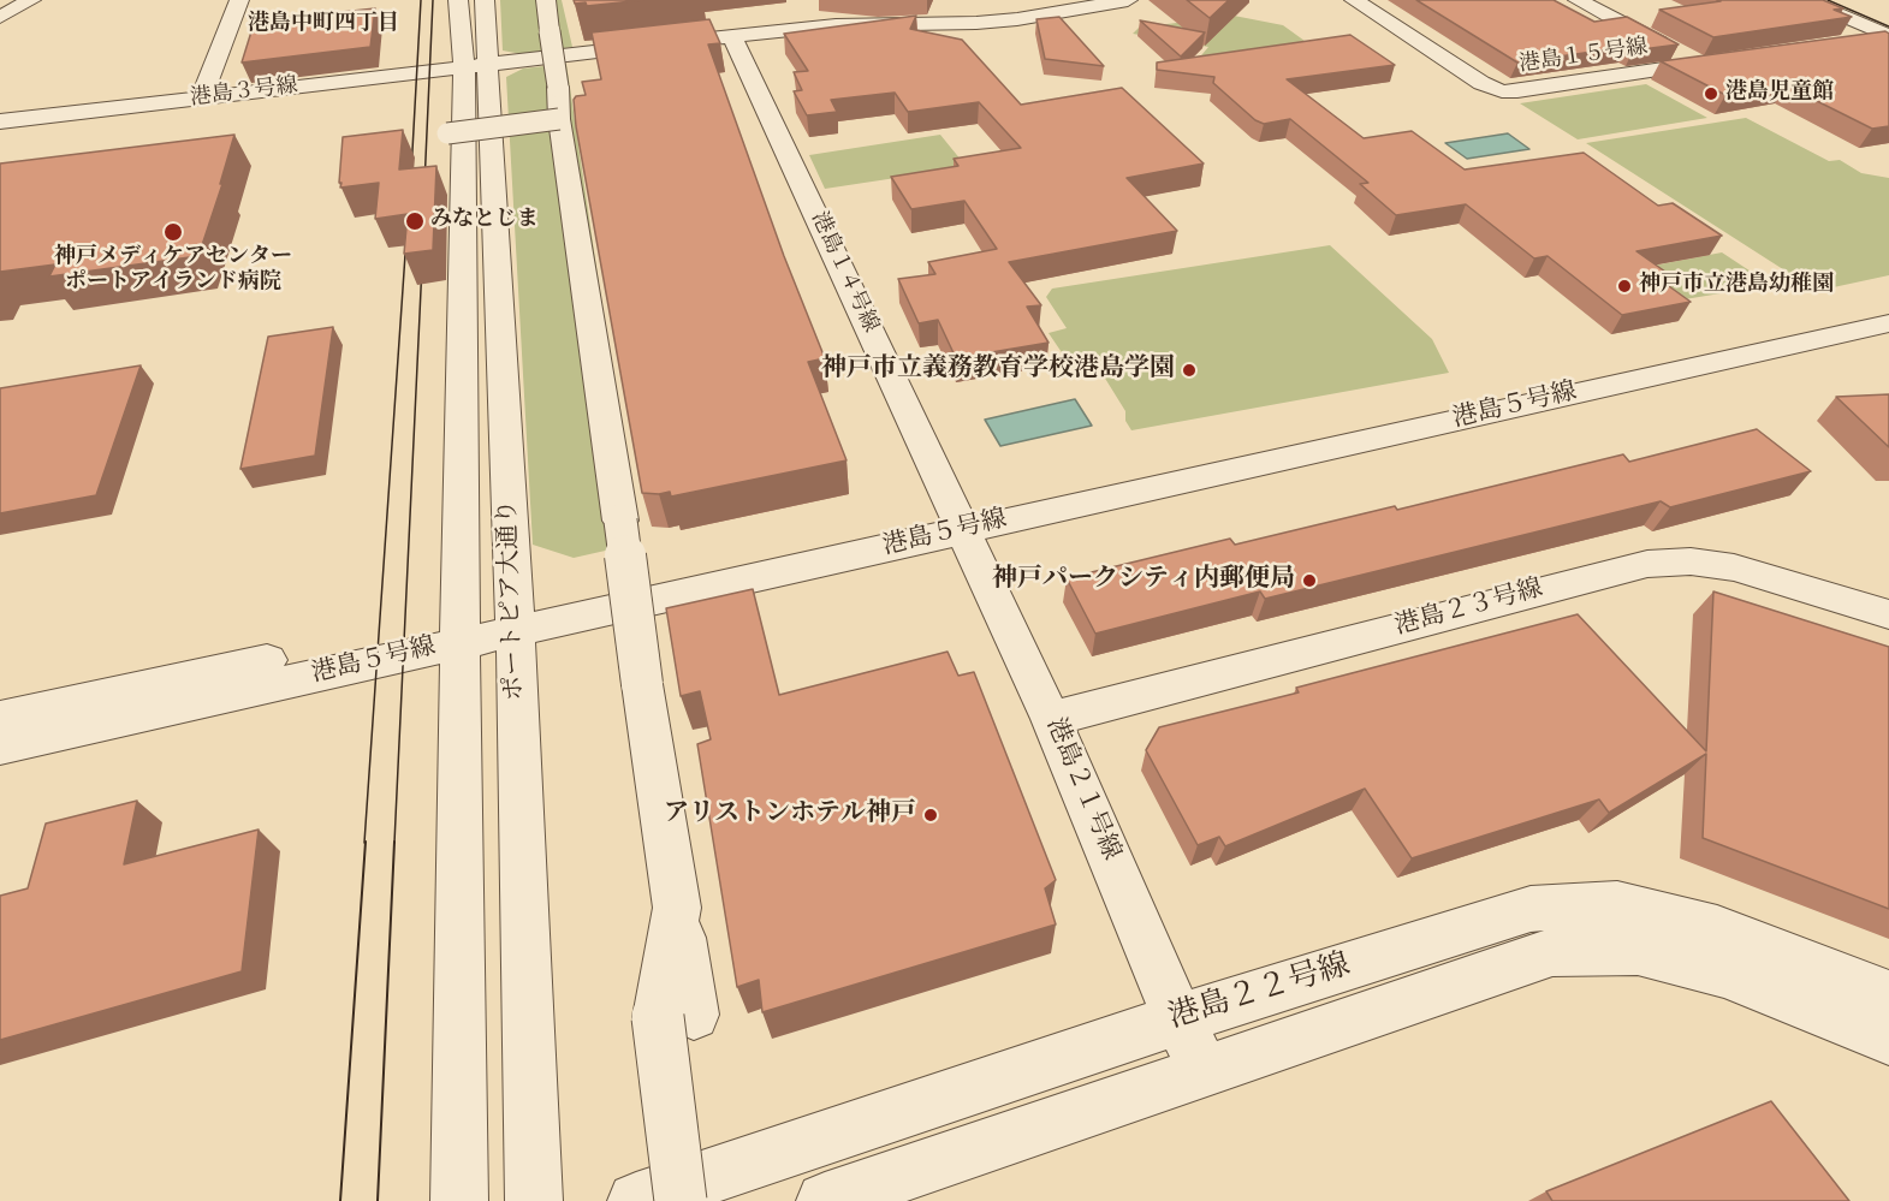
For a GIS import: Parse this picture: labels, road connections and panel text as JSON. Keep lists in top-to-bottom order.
{
  "streets": {
    "street": [
      "港島１５号線",
      "港島３号線",
      "港島１４号線",
      "港島５号線",
      "ポートピア大通り",
      "港島２３号線",
      "港島２１号線",
      "港島２２号線"
    ]
  },
  "crossings": [
    ["港島３号線", "ポートピア大通り"],
    ["港島１４号線", "港島５号線"],
    ["港島１４号線", "港島２１号線"],
    ["港島５号線", "ポートピア大通り"],
    ["港島５号線", "港島２１号線"],
    ["港島２３号線", "港島２１号線"],
    ["港島２１号線", "港島２２号線"]
  ],
  "districts": ["港島中町四丁目"],
  "places": [
    "港島児童館",
    "みなとじま",
    "神戸メディケアセンター ポートアイランド病院",
    "神戸市立港島幼稚園",
    "神戸市立義務教育学校港島学園",
    "神戸パークシティ内郵便局",
    "アリストンホテル神戸"
  ]
}
